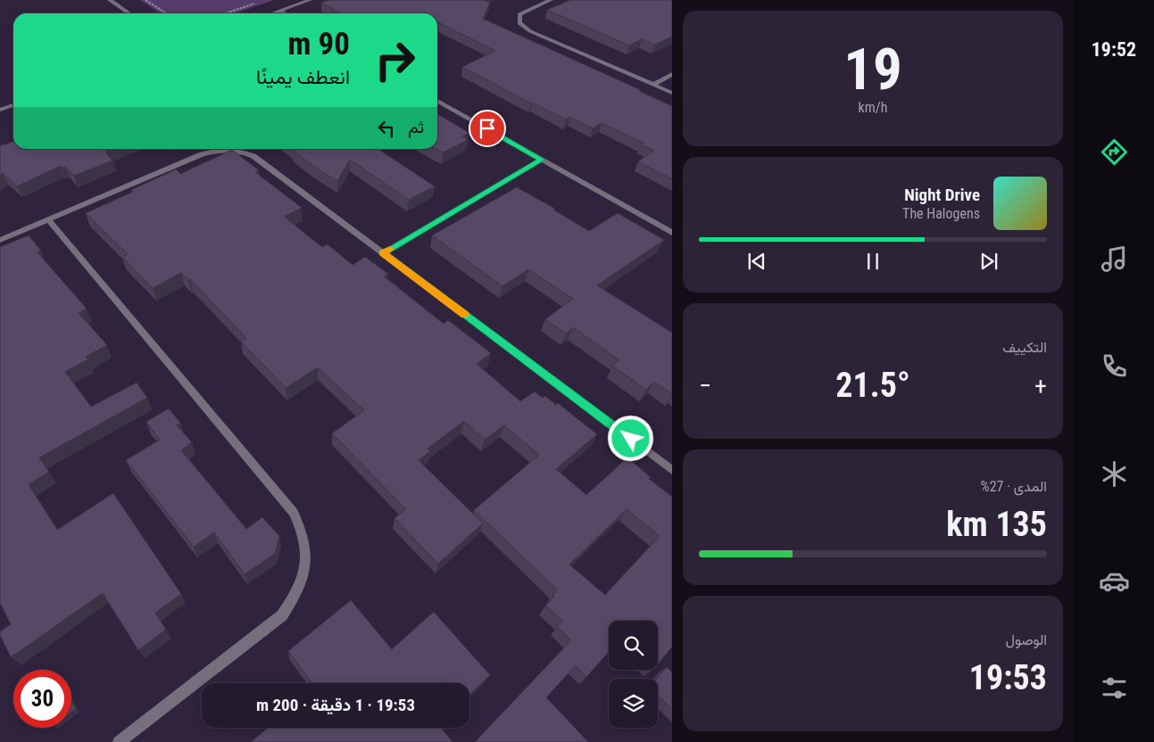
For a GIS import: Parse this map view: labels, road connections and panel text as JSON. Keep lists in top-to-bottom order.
{
  "page": {
    "tabs": "19:52",
    "tile": [
      ["19", "km/h"],
      "التكييف",
      ["المدى · 27%", "135 km"],
      ["الوصول", "19:53"]
    ],
    "turn": ["90 m", "انعطف يمينًا"],
    "then": "ثم",
    "song": ["Night Drive", "The Halogens"],
    "heat": ["−", "21.5°", "+"],
    "limit": "30",
    "trip": "19:53 · 1 دقيقة · 200 m"
  }
}
